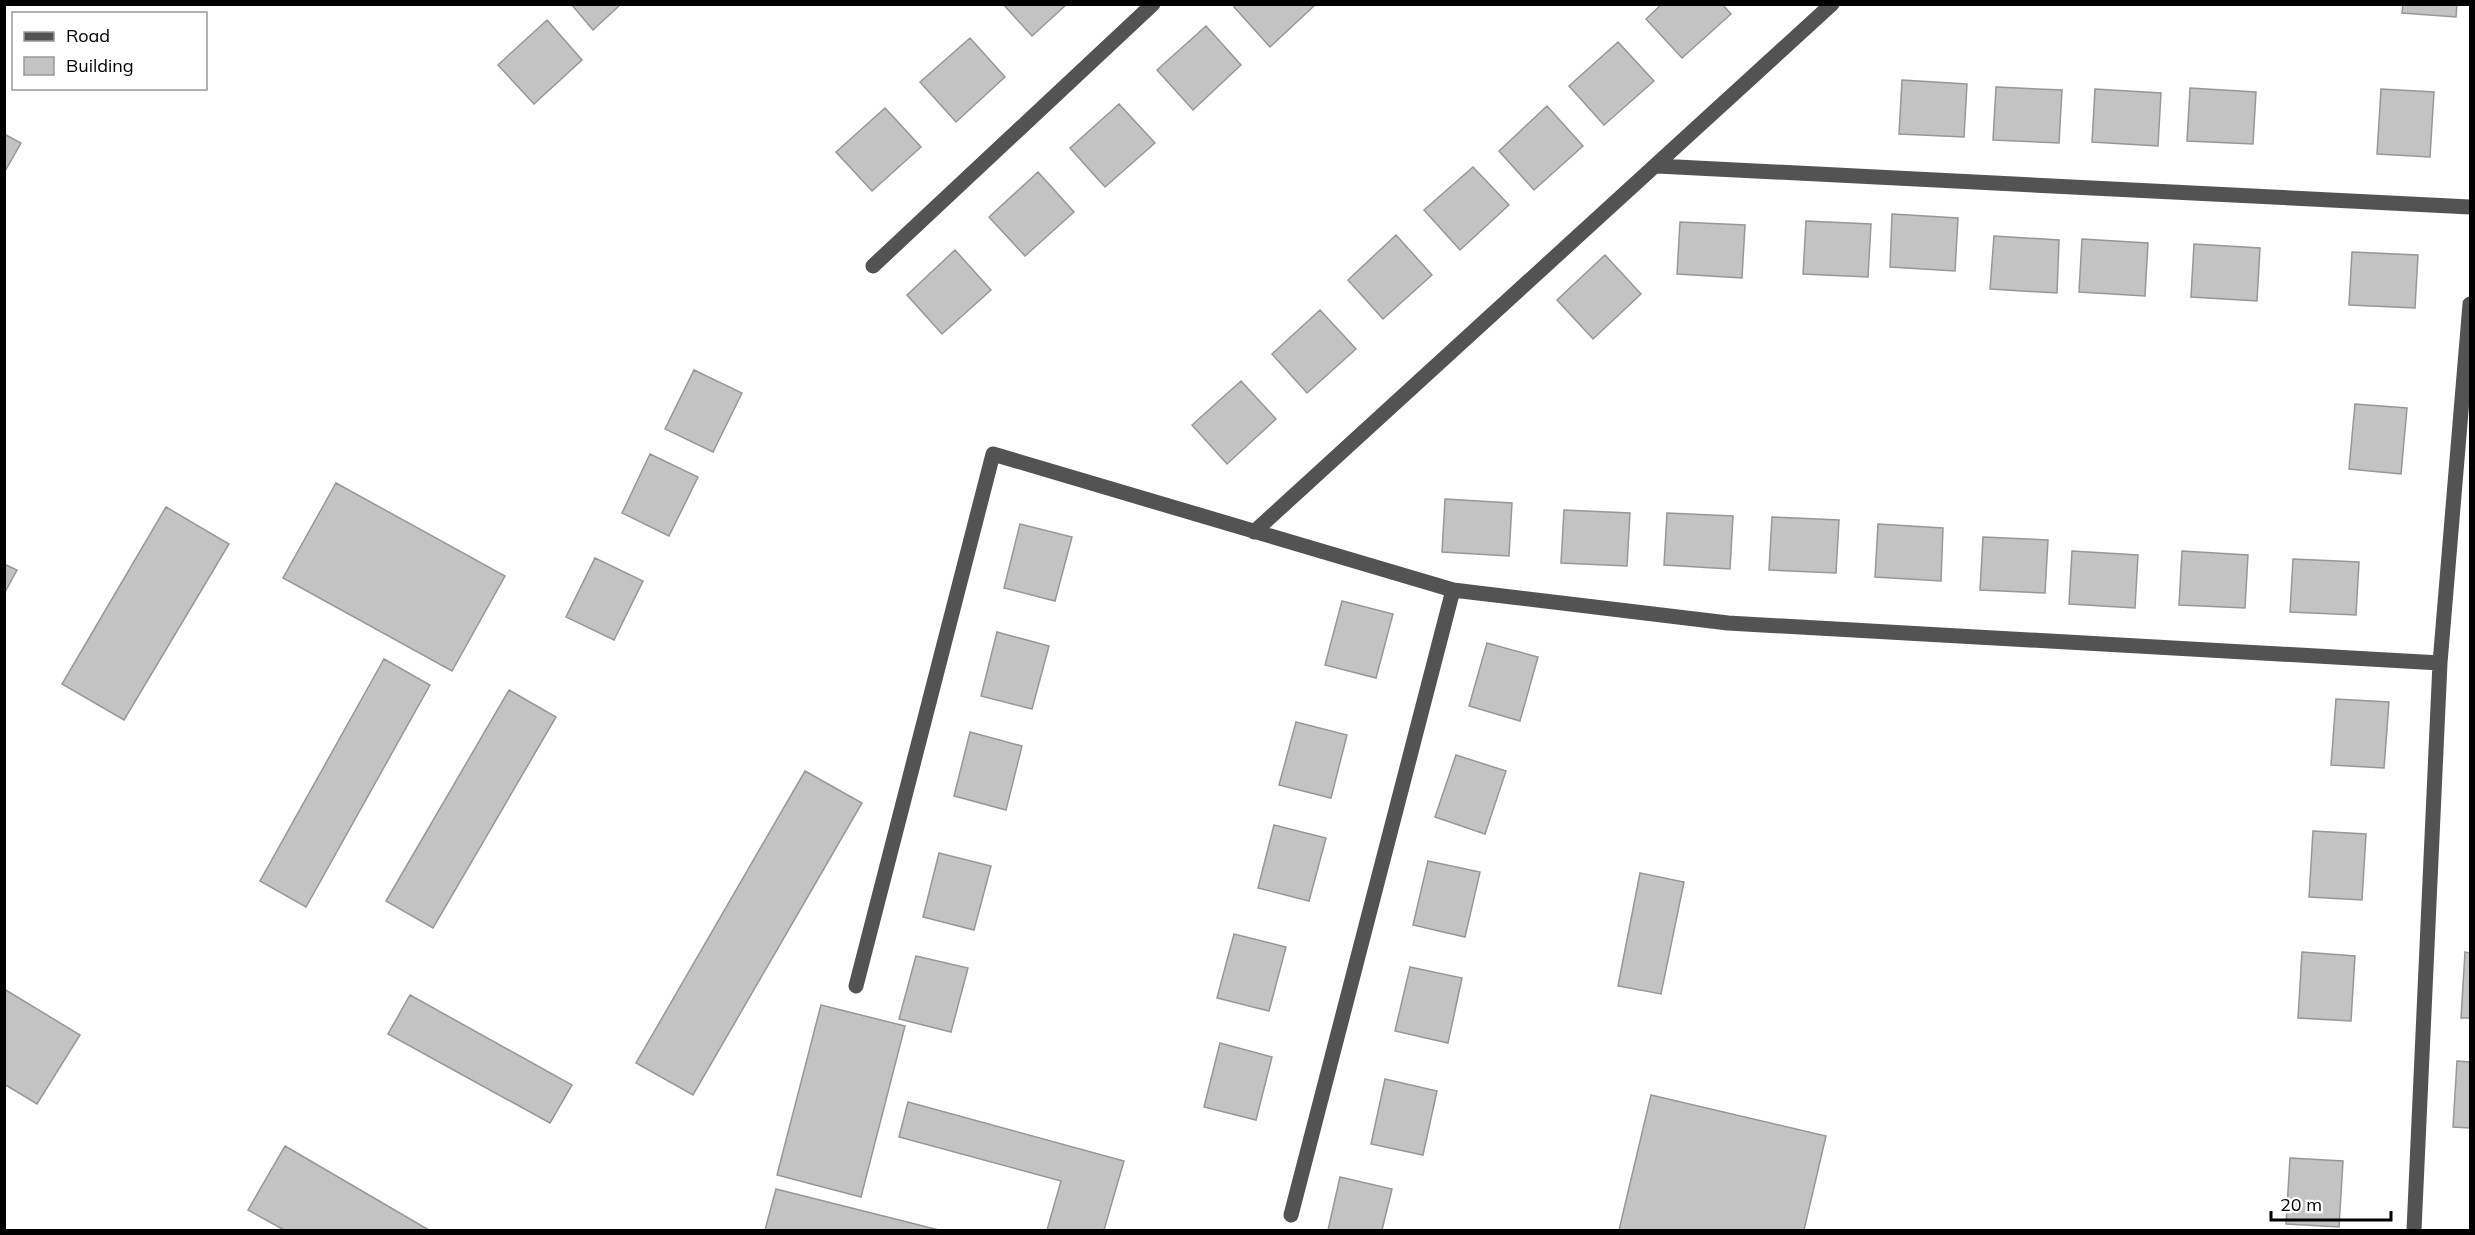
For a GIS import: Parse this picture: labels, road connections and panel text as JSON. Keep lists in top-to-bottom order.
{
  "legend": ["Road", "Building"],
  "scale_bar": "20 m"
}
